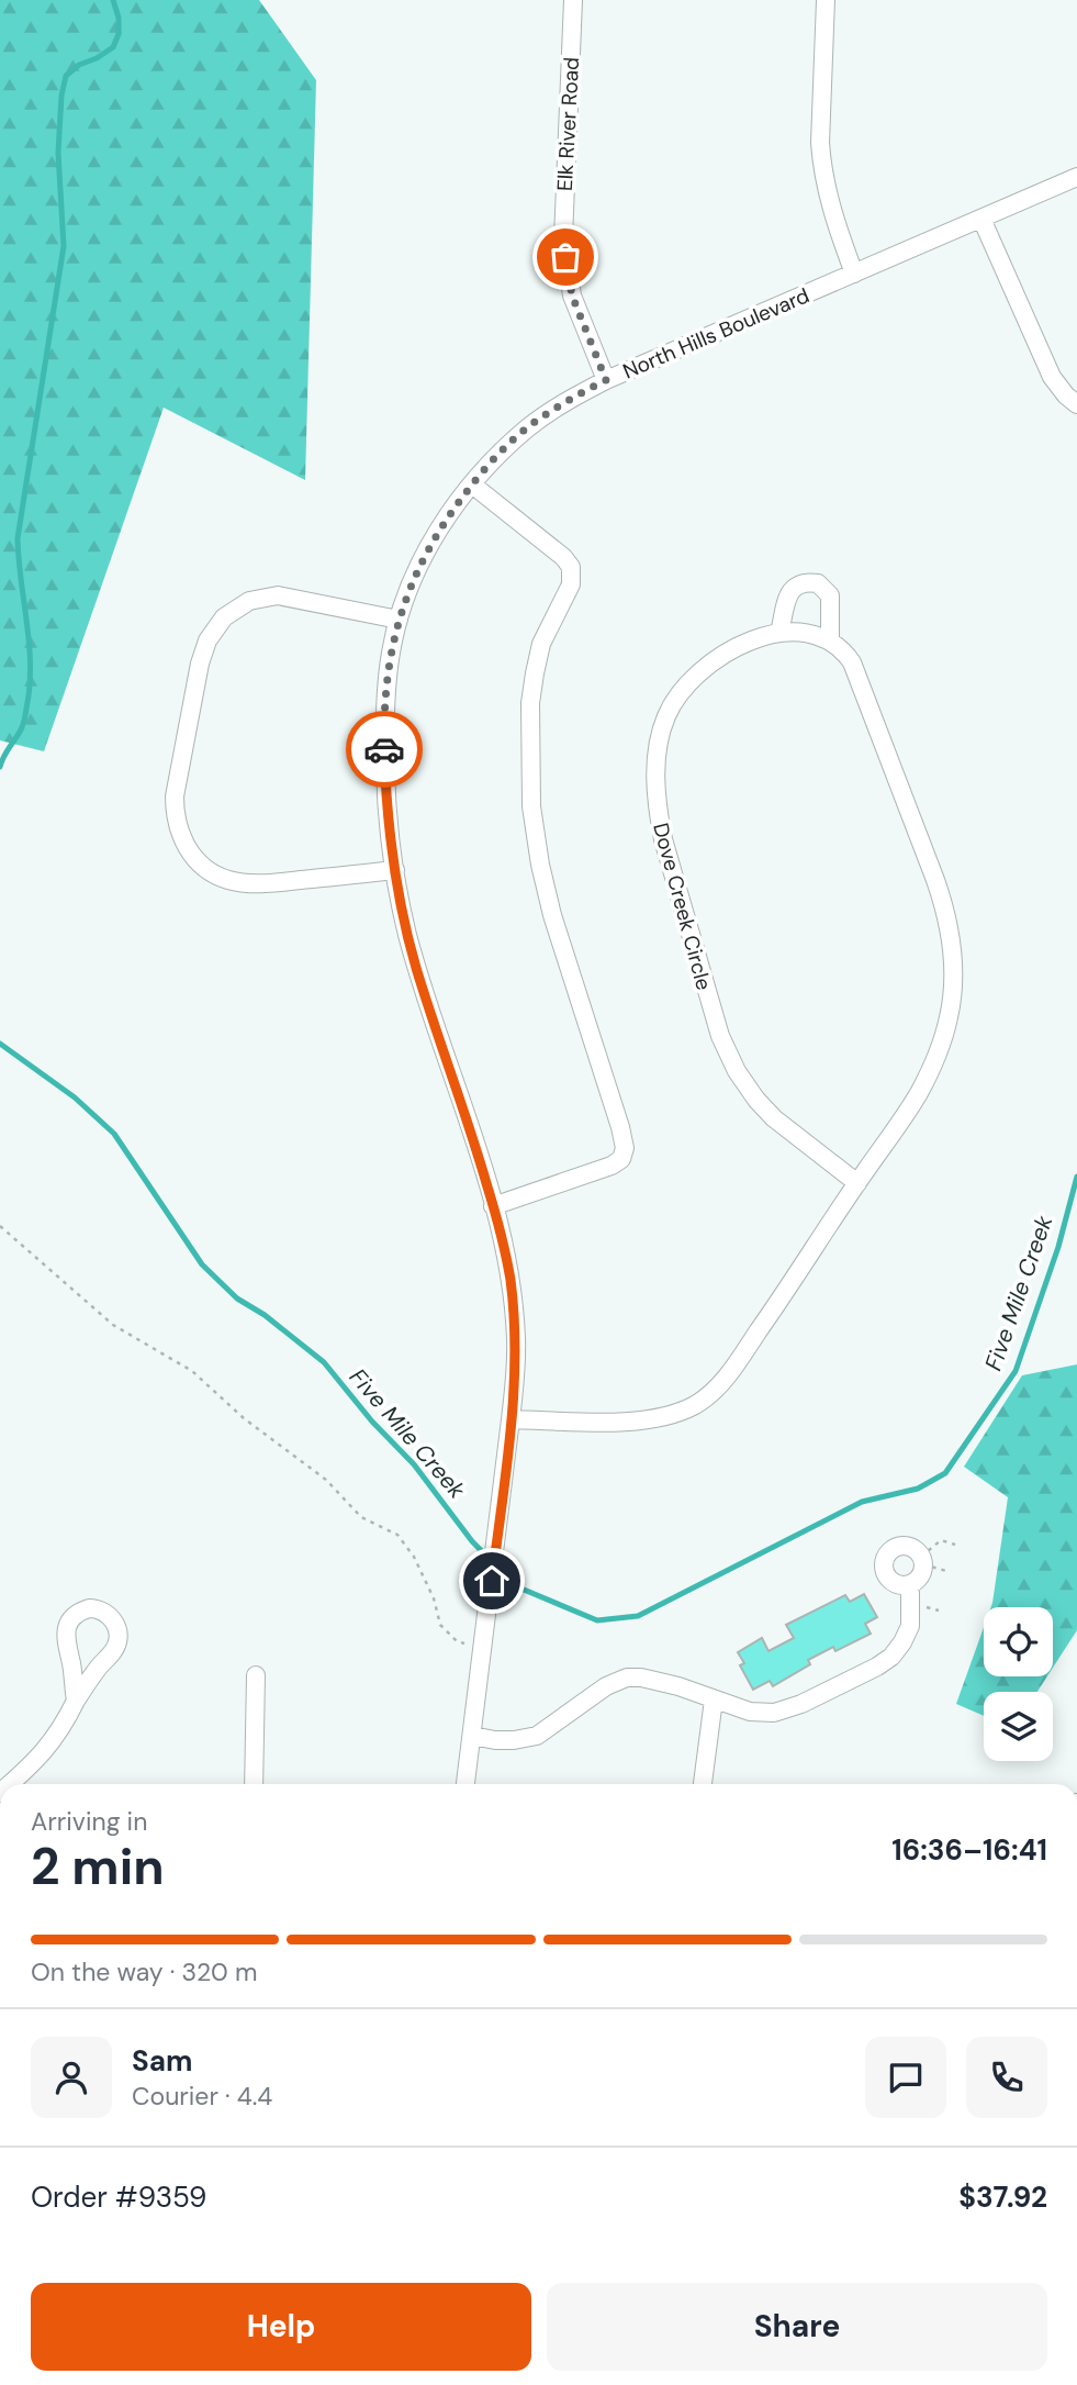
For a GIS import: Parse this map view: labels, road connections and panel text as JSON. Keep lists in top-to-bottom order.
{
  "streets": {
    "street": ["Elk River Road", "North Hills Boulevard", "Dove Creek Circle"]
  },
  "crossings": [
    ["Elk River Road", "North Hills Boulevard"]
  ],
  "water": ["Five Mile Creek"],
  "page": {
    "heading": ["2 min", "Arriving in", "16:36–16:41"],
    "panel": [
      "Sam",
      "Courier · 4.4",
      "Order #9359",
      "$37.92"
    ],
    "bar": "On the way · 320 m",
    "buttons": ["Help", "Share"]
  }
}
